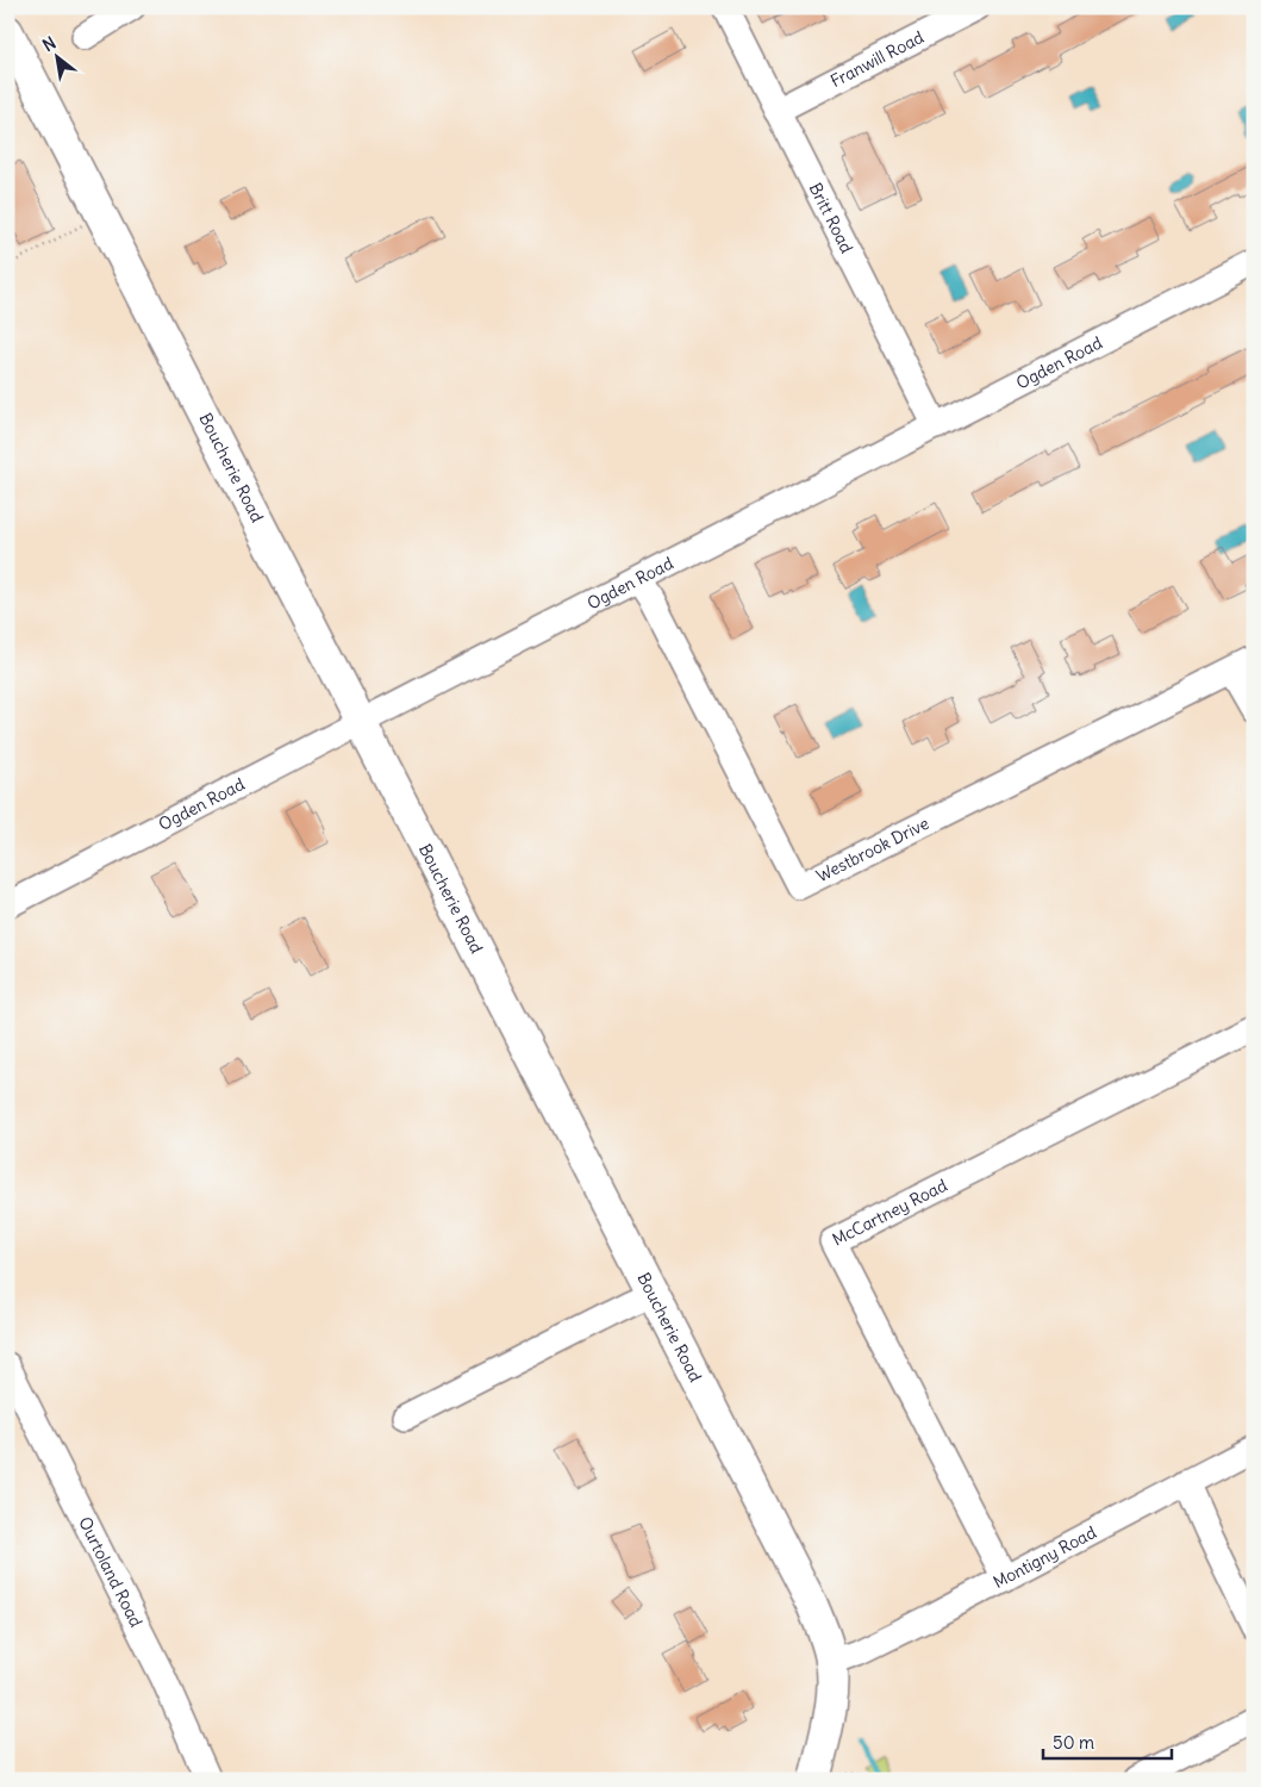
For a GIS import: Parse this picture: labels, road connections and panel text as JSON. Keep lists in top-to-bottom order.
{
  "streets": {
    "main road": ["Boucherie Road"],
    "street": [
      "Franwill Road",
      "Britt Road",
      "Ogden Road",
      "Westbrook Drive",
      "McCartney Road",
      "Montigny Road",
      "Ourtoland Road"
    ]
  },
  "crossings": [
    ["Franwill Road", "Britt Road"],
    ["Britt Road", "Ogden Road"],
    ["Ogden Road", "Boucherie Road"],
    ["Ogden Road", "Westbrook Drive"],
    ["Boucherie Road", "Montigny Road"],
    ["McCartney Road", "Montigny Road"]
  ],
  "scale_bar": "50 m",
  "north": "top left"
}
